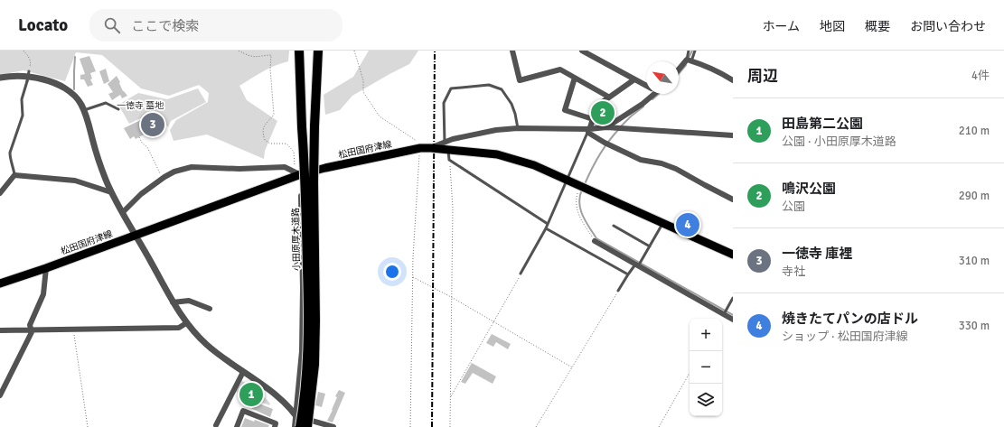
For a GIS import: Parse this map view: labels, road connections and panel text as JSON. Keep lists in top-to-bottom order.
{
  "streets": {
    "highway": ["小田原厚木道路"],
    "main road": ["松田国府津線"]
  },
  "parks": ["一徳寺 墓地"],
  "north": "top left",
  "page": {
    "header": "Locato",
    "search": "ここで検索",
    "nav": [
      "ホーム",
      "地図",
      "概要",
      "お問い合わせ"
    ],
    "heading": ["周辺", "4件"],
    "list": [
      {
        "mark": "1",
        "name": "田島第二公園",
        "note": "公園 · 小田原厚木道路",
        "value": "210 m"
      },
      {
        "mark": "2",
        "name": "鳴沢公園",
        "note": "公園",
        "value": "290 m"
      },
      {
        "mark": "3",
        "name": "一徳寺 庫裡",
        "note": "寺社",
        "value": "310 m"
      },
      {
        "mark": "4",
        "name": "焼きたてパンの店ドル",
        "note": "ショップ · 松田国府津線",
        "value": "330 m"
      }
    ],
    "pins": [
      "2",
      "3",
      "4",
      "1"
    ],
    "map_buttons": ["+", "−"]
  }
}
